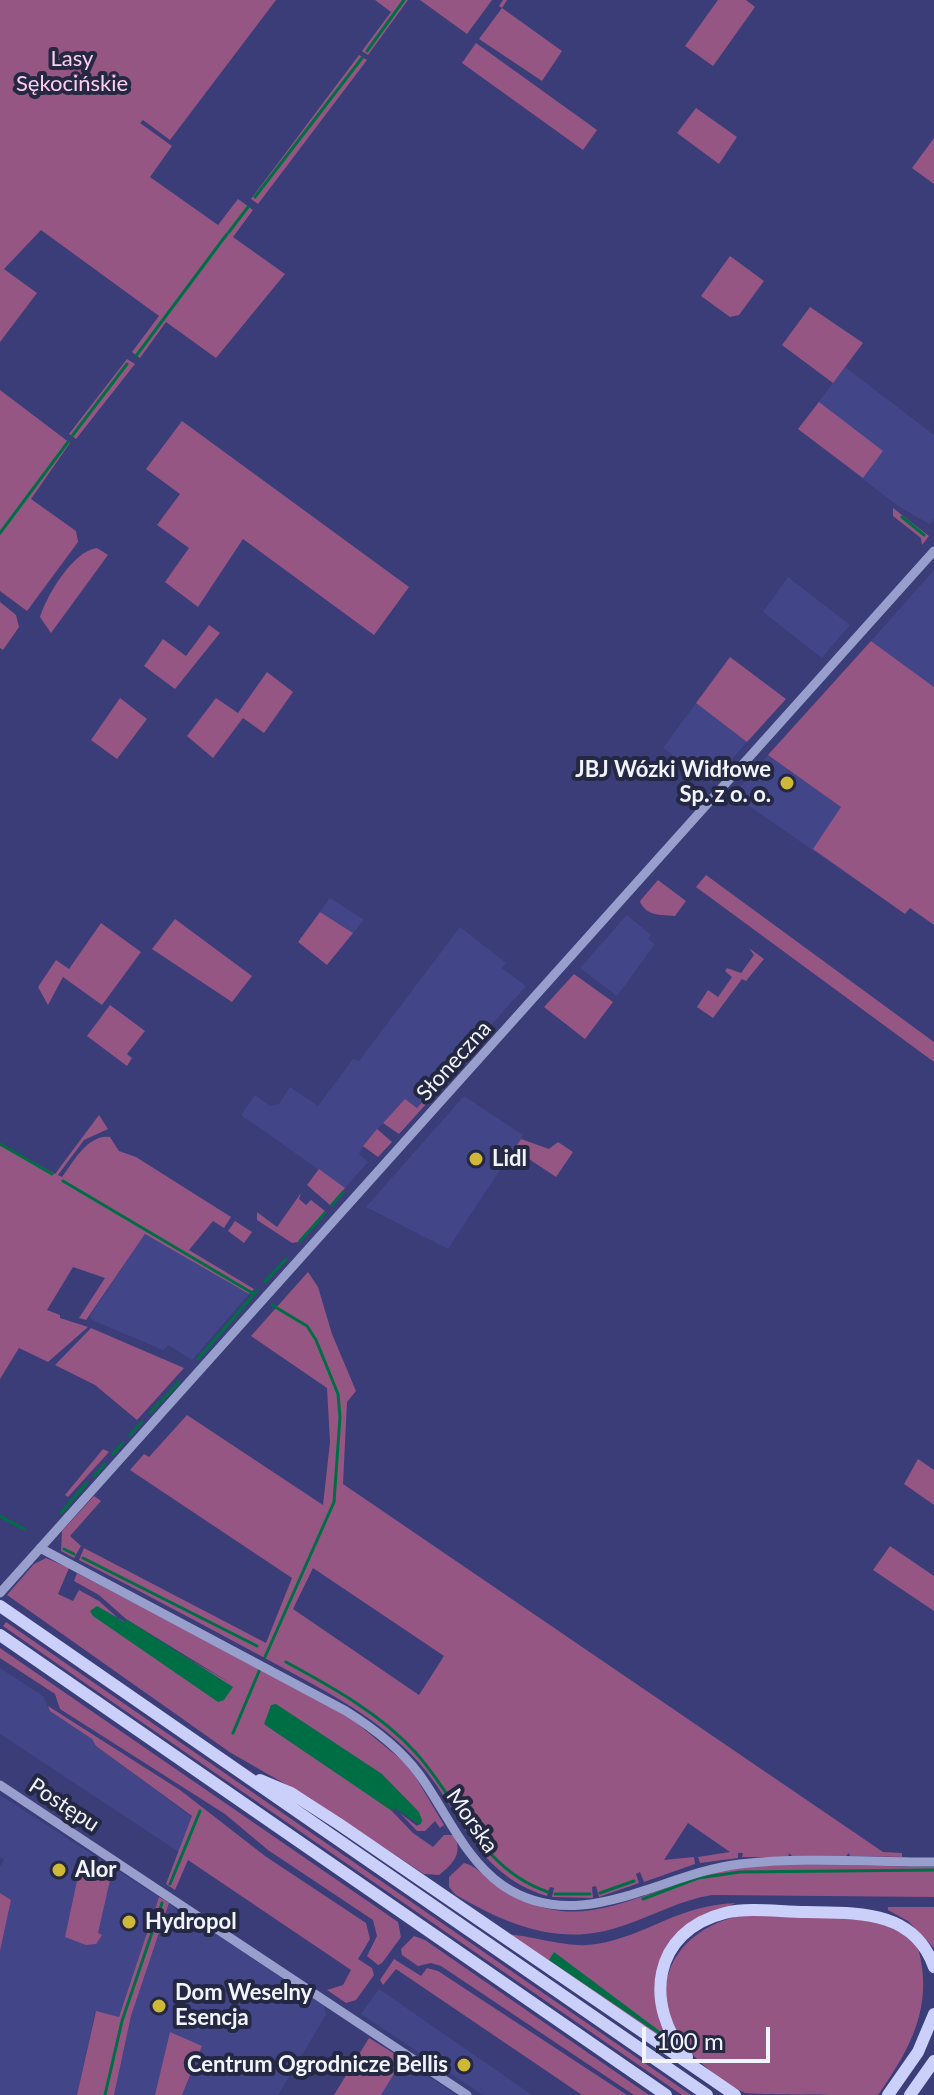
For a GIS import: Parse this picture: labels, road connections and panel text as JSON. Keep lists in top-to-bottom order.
{
  "streets": {
    "main road": ["Słoneczna", "Postępu", "Morska"]
  },
  "crossings": [
    ["Słoneczna", "Morska"]
  ],
  "parks": ["Lasy Sękocińskie"],
  "places": [
    "JBJ Wózki Widłowe Sp. z o. o.",
    "Lidl",
    "Alor",
    "Hydropol",
    "Dom Weselny Esencja",
    "Centrum Ogrodnicze Bellis"
  ],
  "scale_bar": "100 m"
}
